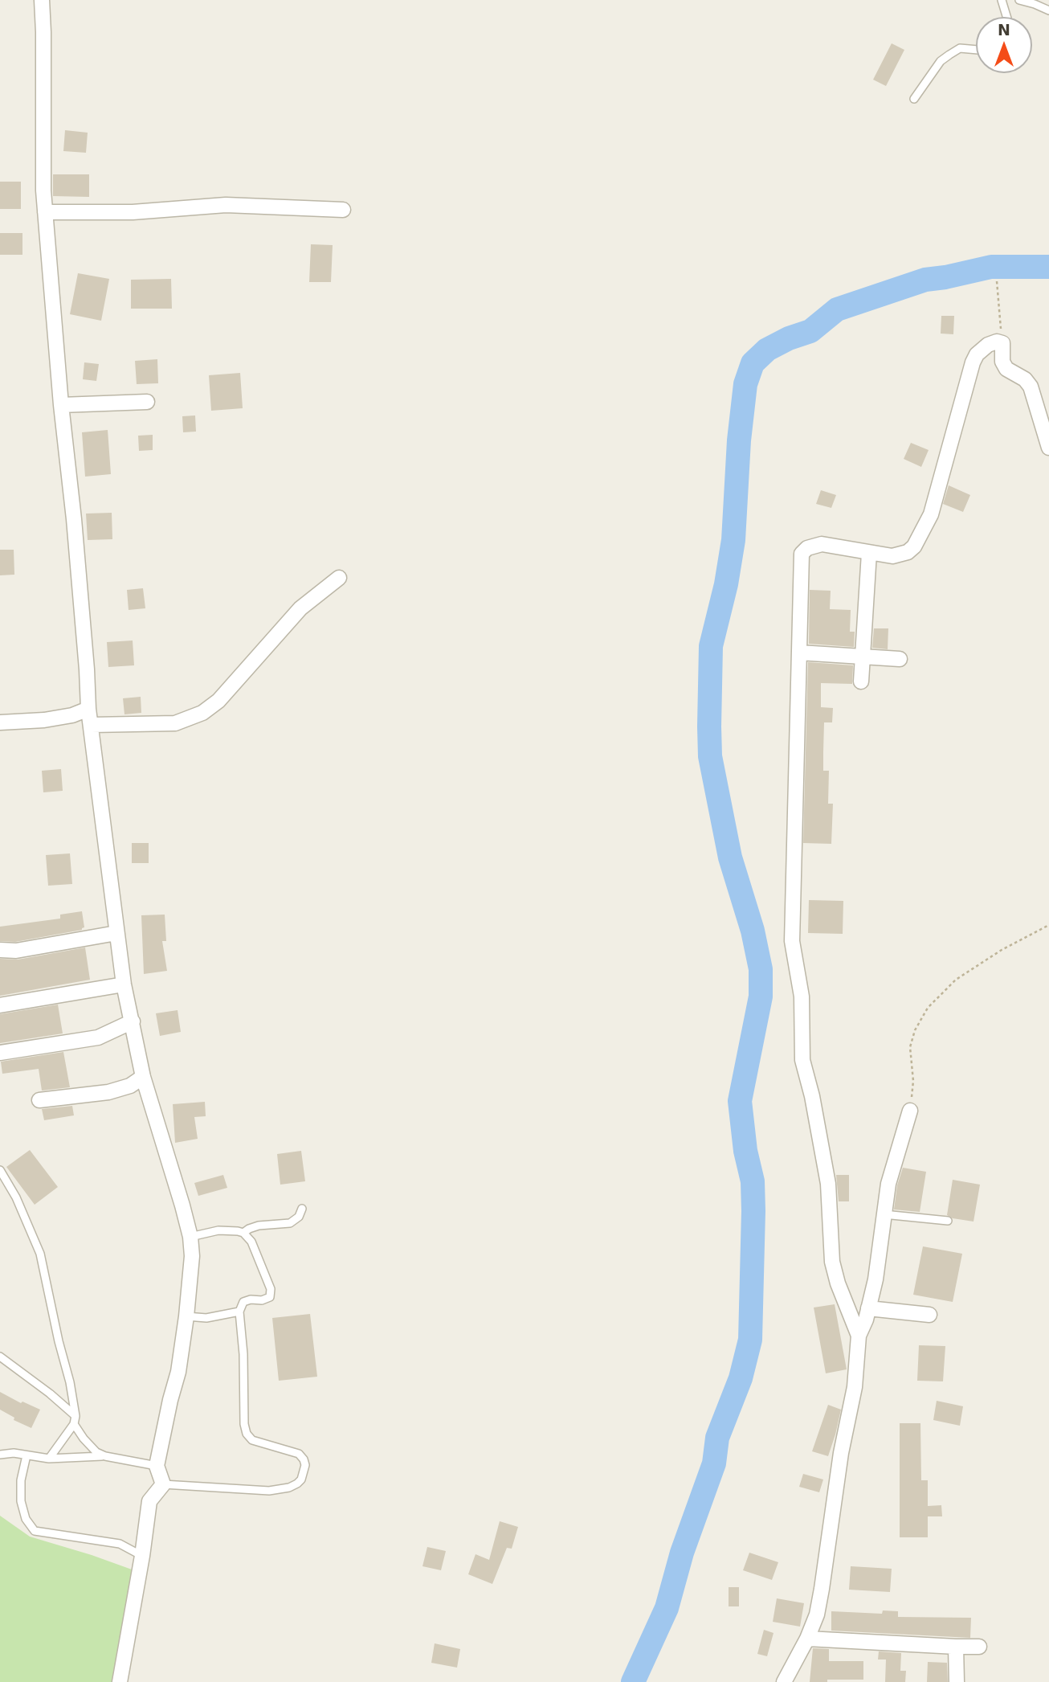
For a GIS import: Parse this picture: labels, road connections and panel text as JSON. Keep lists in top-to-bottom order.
{
  "north": "top"
}
